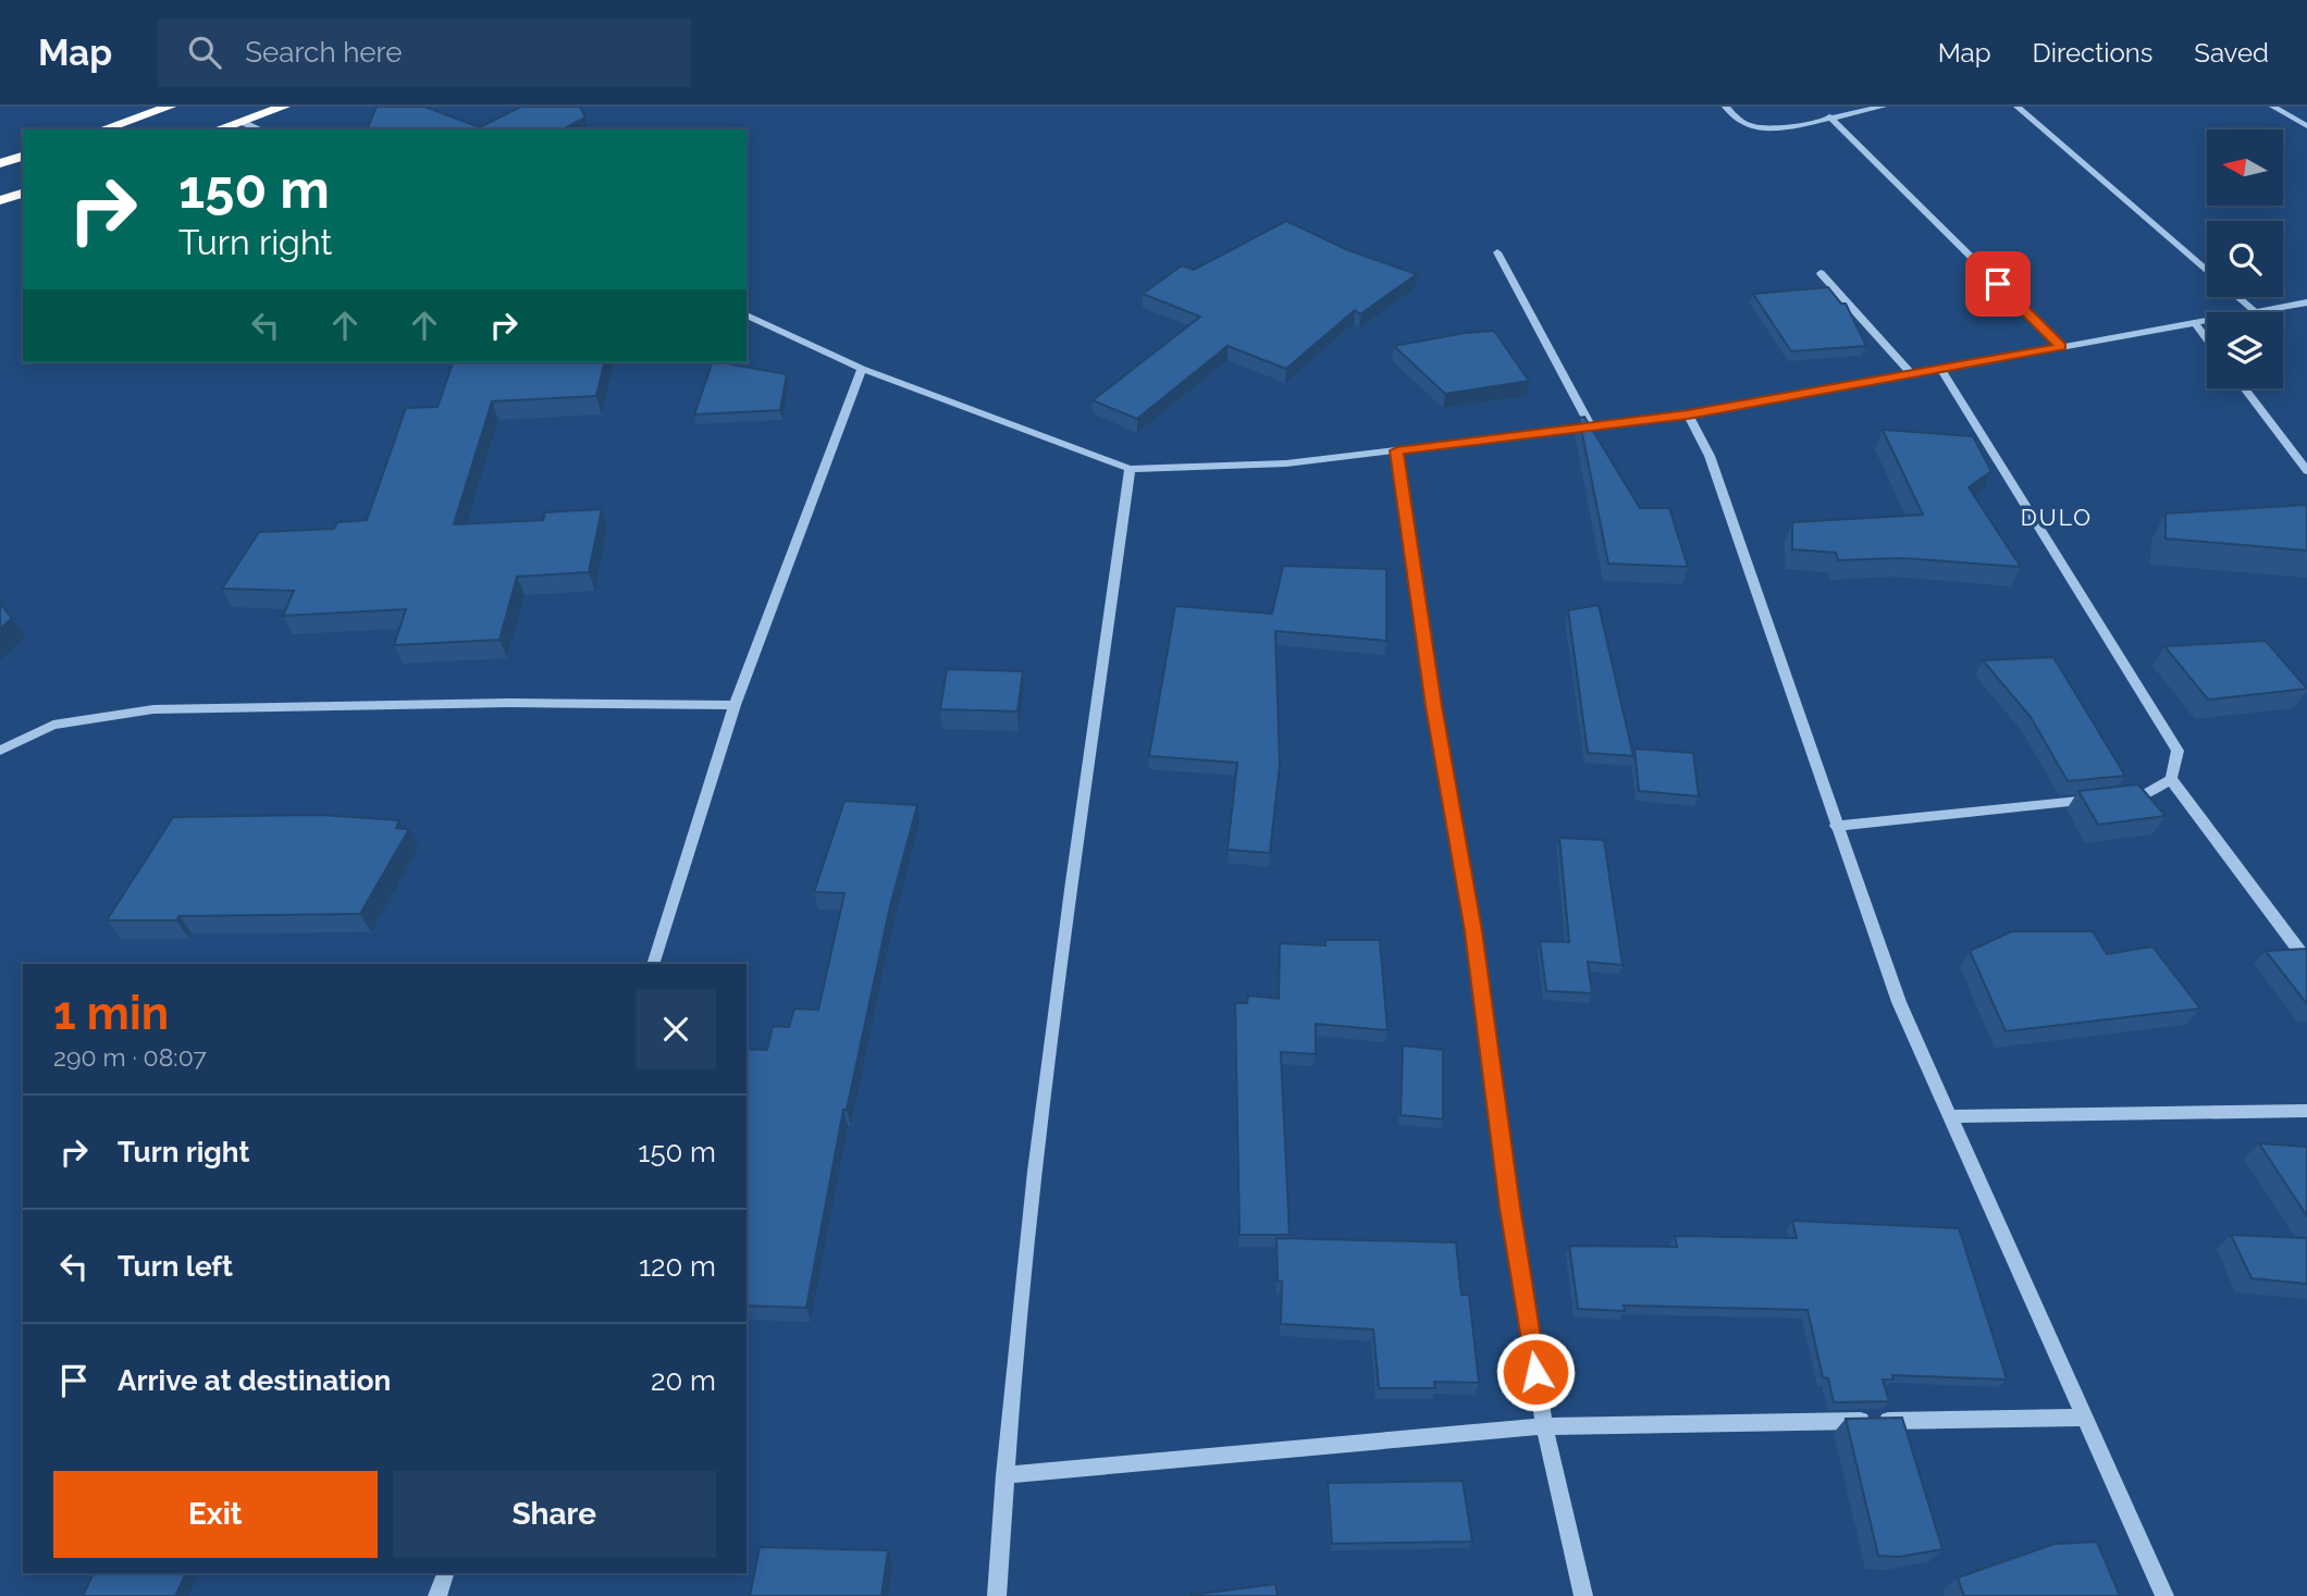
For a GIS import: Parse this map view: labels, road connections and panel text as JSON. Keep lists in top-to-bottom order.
{
  "districts": ["DULO"],
  "north": "left",
  "page": {
    "header": "Map",
    "search": "Search here",
    "nav": ["Map", "Directions", "Saved"],
    "turn": ["150 m", "Turn right"],
    "heading": ["1 min", "290 m · 08:07"],
    "list": [
      {
        "name": "Turn right",
        "value": "150 m"
      },
      {
        "name": "Turn left",
        "value": "120 m"
      },
      {
        "name": "Arrive at destination",
        "value": "20 m"
      }
    ],
    "buttons": ["Exit", "Share"]
  }
}
